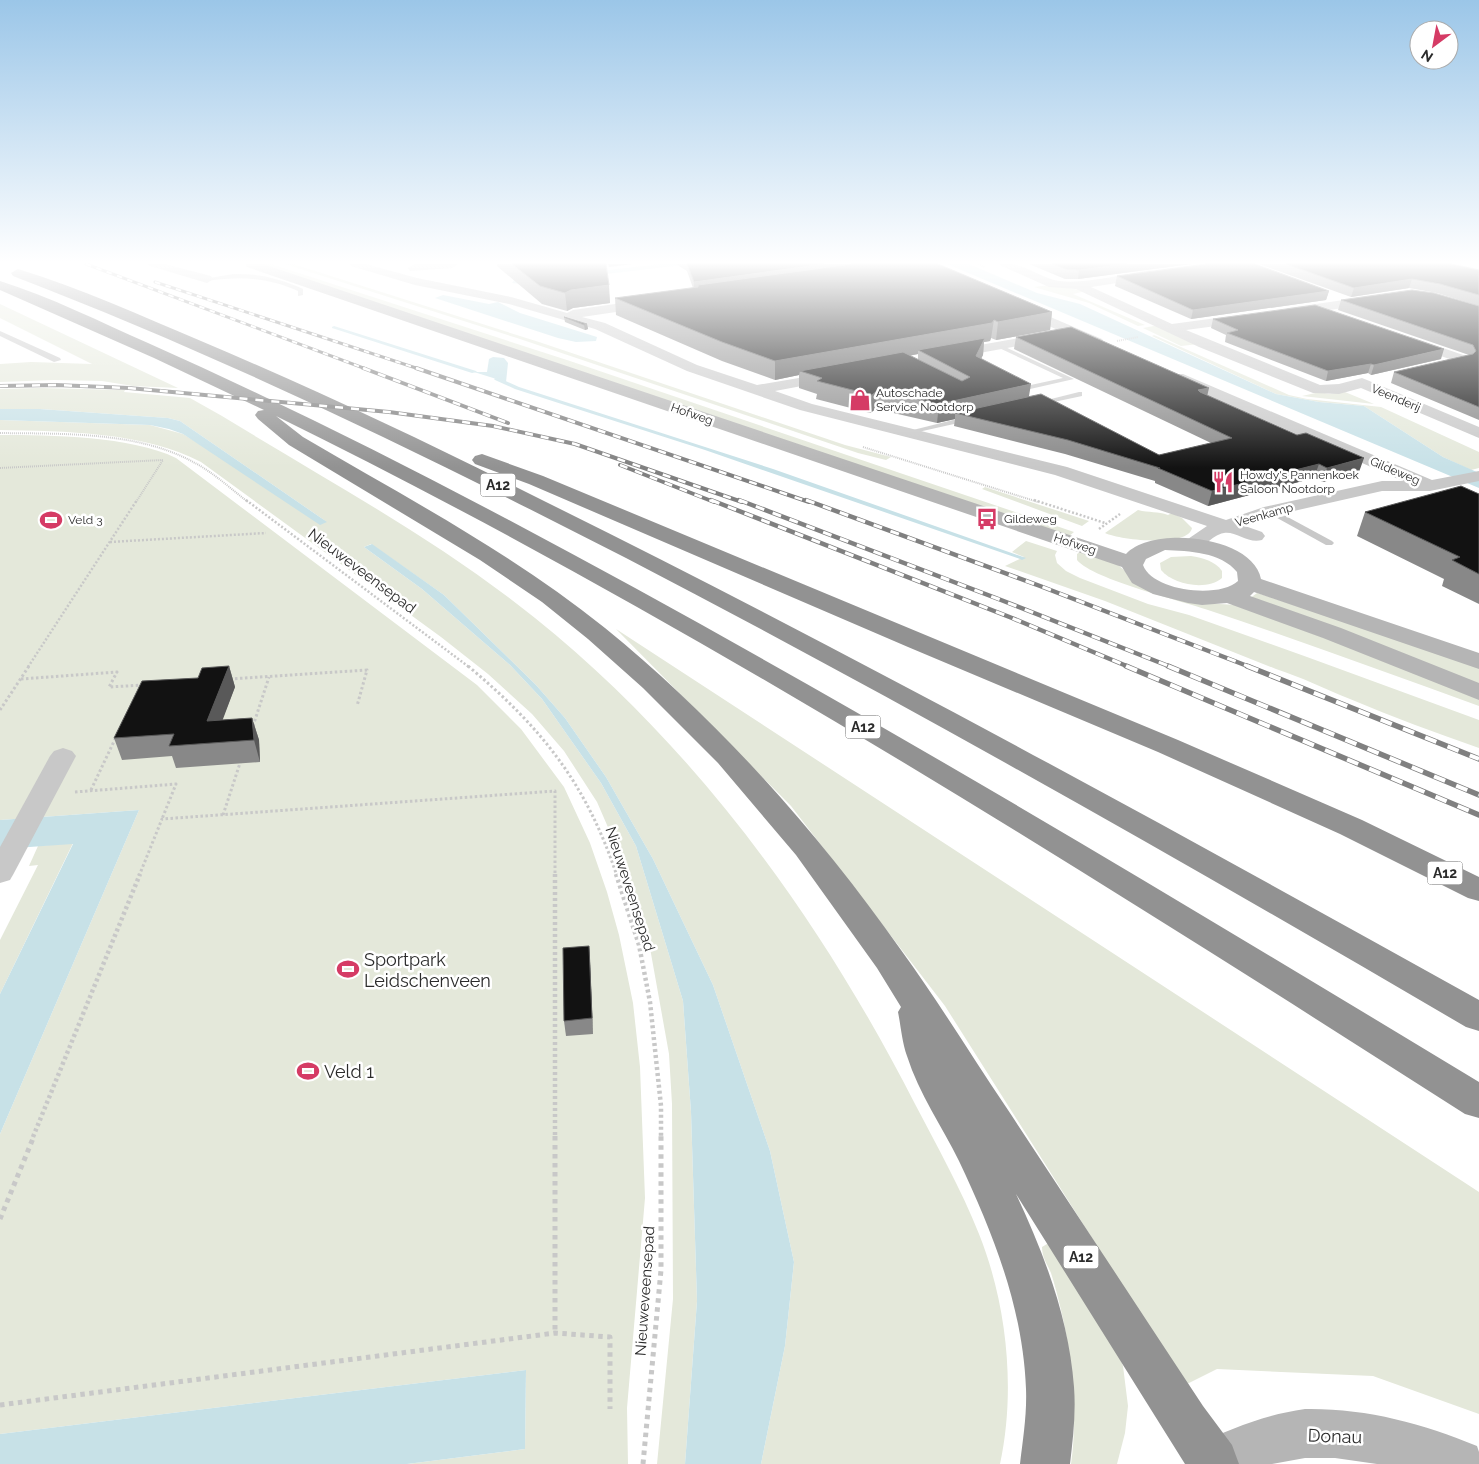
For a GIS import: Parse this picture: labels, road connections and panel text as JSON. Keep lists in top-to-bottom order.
{
  "streets": {
    "highway": ["A12"],
    "main road": ["Hofweg", "Donau"],
    "street": ["Veenderij", "Gildeweg", "Veenkamp"],
    "path": ["Nieuweveensepad"]
  },
  "crossings": [
    ["Gildeweg", "Veenkamp"],
    ["A12", "Donau"]
  ],
  "places": {
    "shop": ["Autoschade Service Nootdorp"],
    "restaurant": ["Howdy's Pannenkoek Saloon Nootdorp"],
    "bus stop": ["Gildeweg"],
    "sports": ["Veld 3", "Sportpark Leidschenveen", "Veld 1"]
  },
  "north": "bottom left"
}
